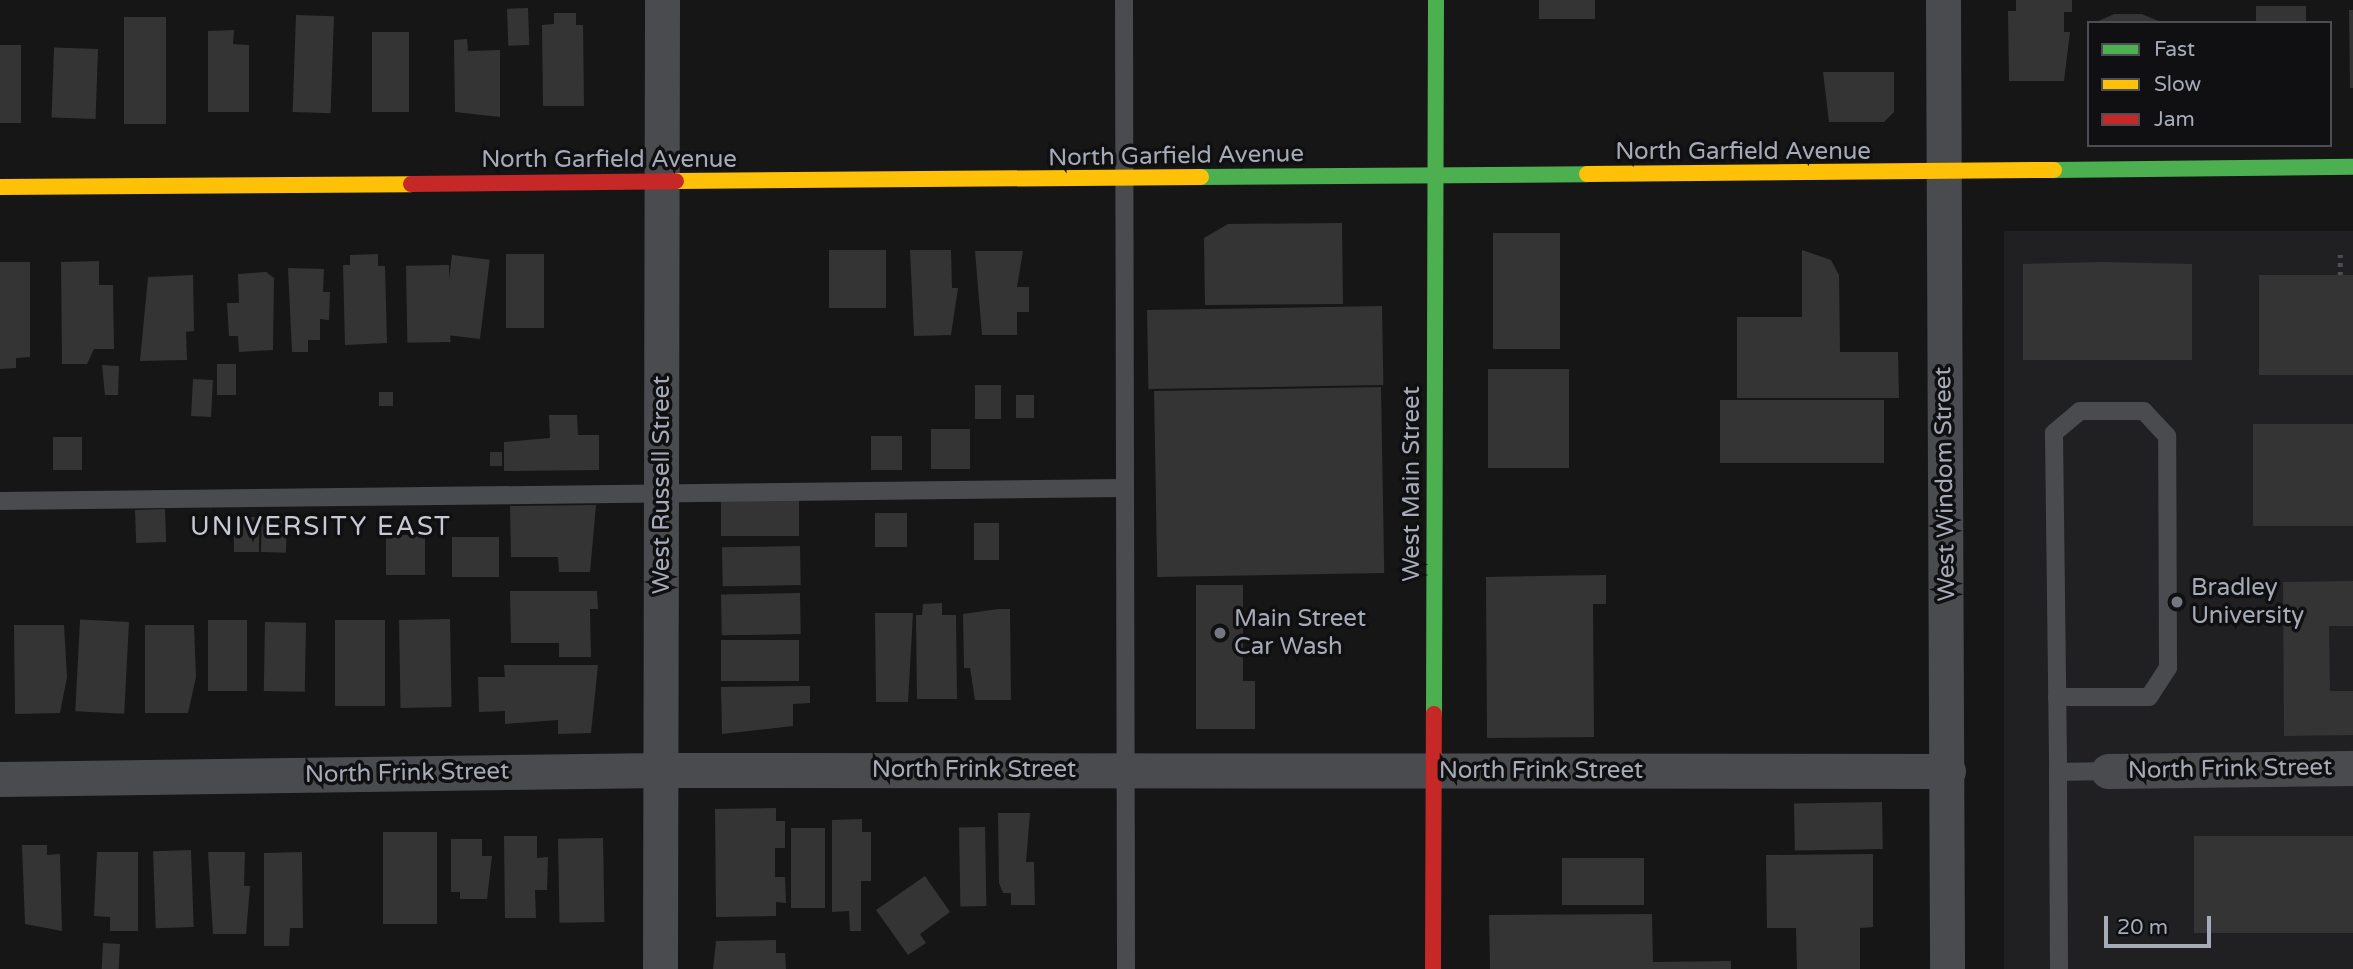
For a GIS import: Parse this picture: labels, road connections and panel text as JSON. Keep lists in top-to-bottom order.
{
  "streets": {
    "street": [
      "North Garfield Avenue",
      "West Main Street",
      "West Windom Street",
      "West Russell Street",
      "North Frink Street"
    ]
  },
  "crossings": [
    ["North Garfield Avenue", "West Main Street"],
    ["North Garfield Avenue", "West Windom Street"],
    ["North Garfield Avenue", "West Russell Street"],
    ["West Main Street", "North Frink Street"],
    ["West Windom Street", "North Frink Street"],
    ["West Russell Street", "North Frink Street"]
  ],
  "districts": ["UNIVERSITY EAST"],
  "places": ["Bradley University", "Main Street Car Wash"],
  "legend": ["Fast", "Slow", "Jam"],
  "scale_bar": "20 m"
}
